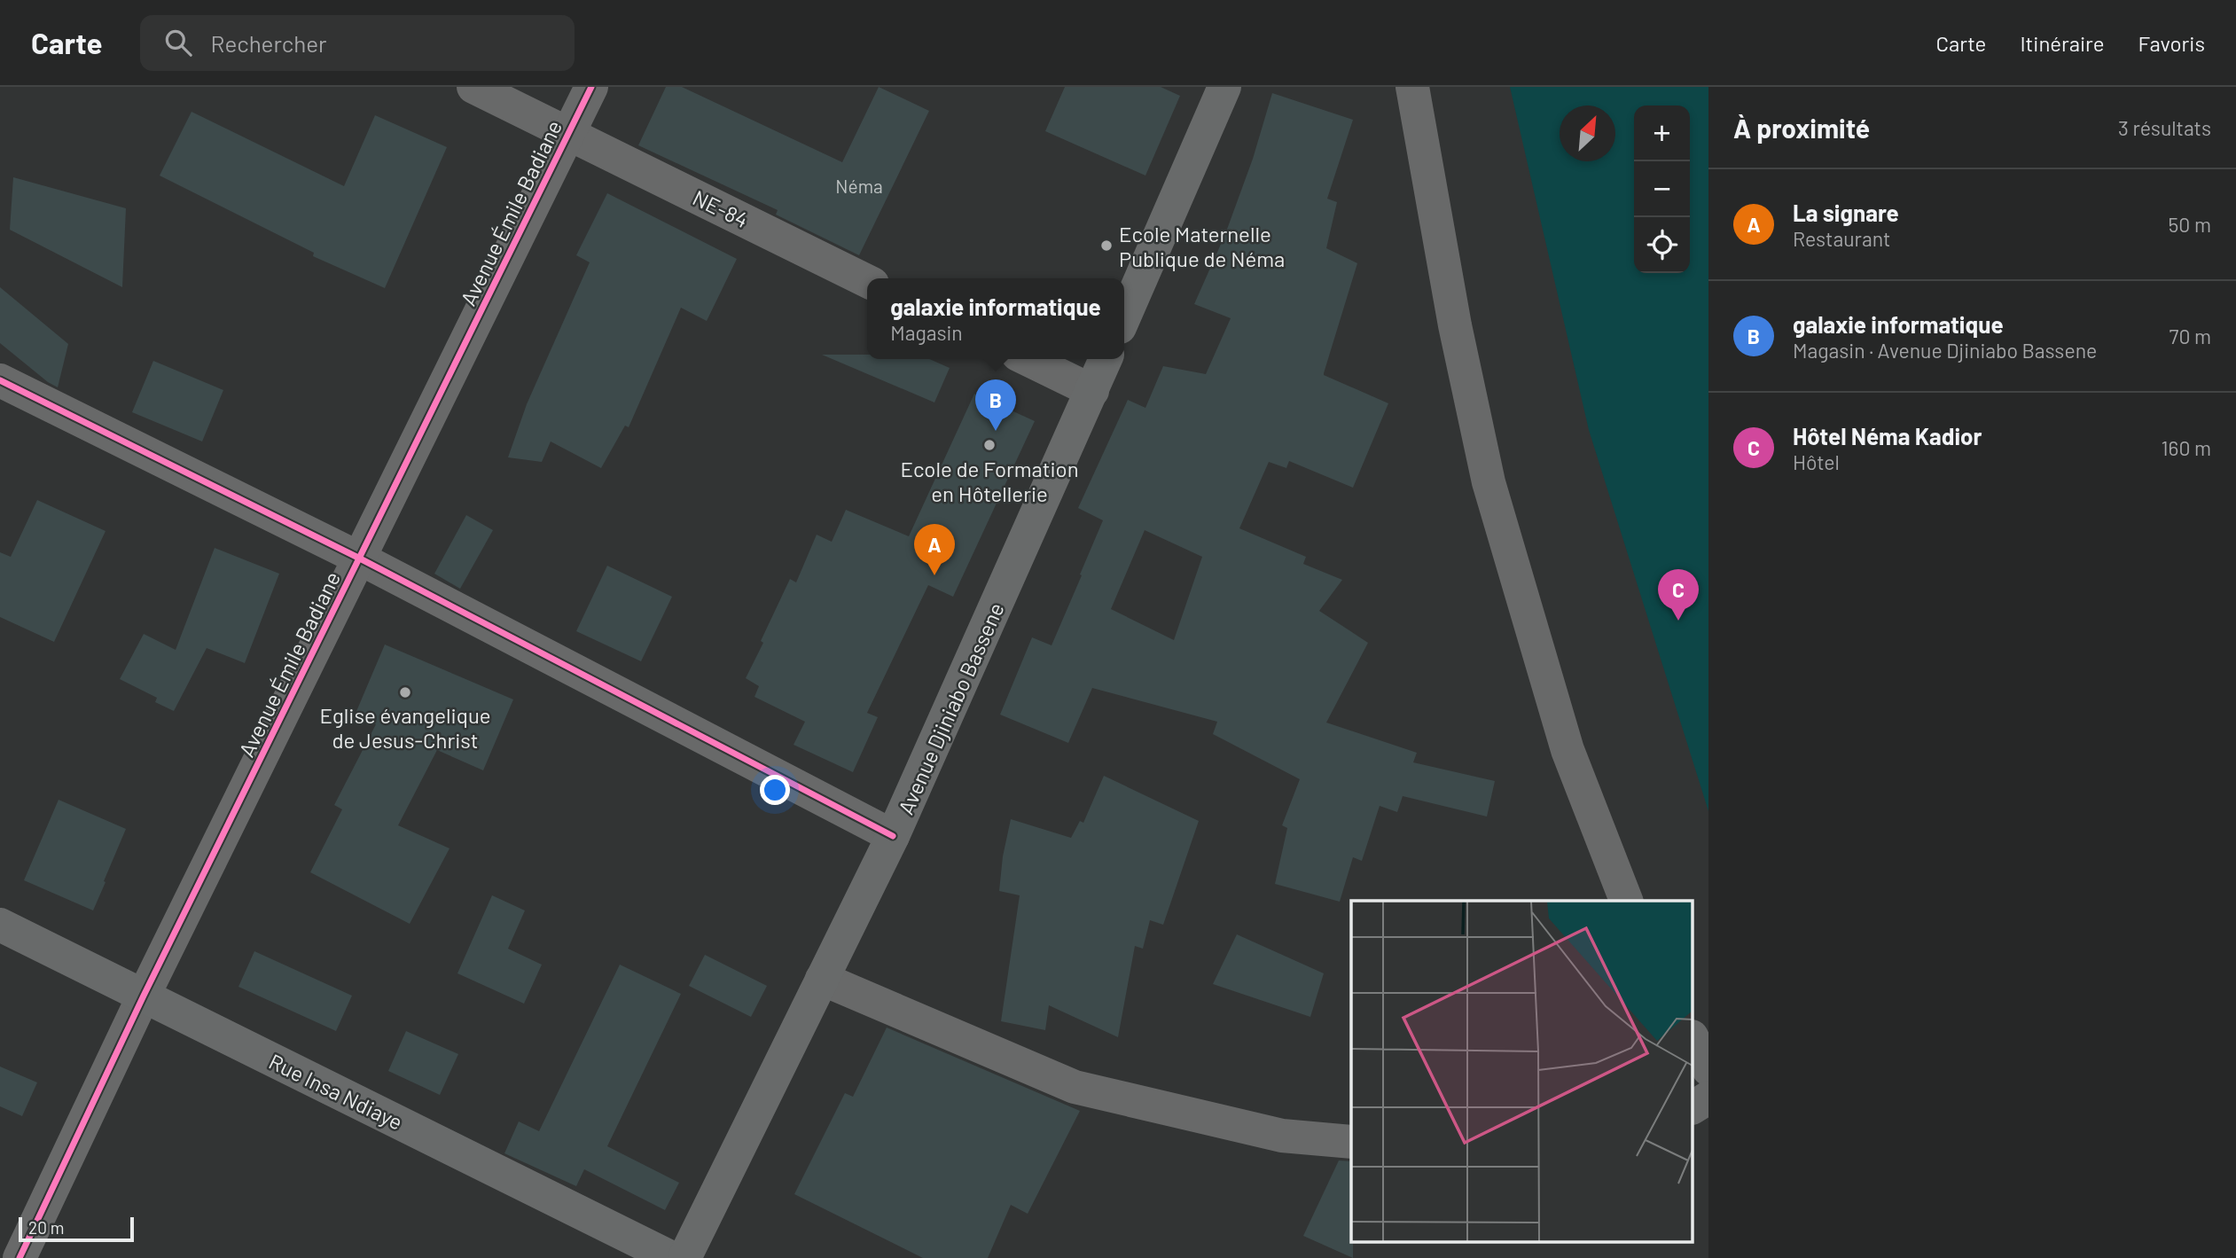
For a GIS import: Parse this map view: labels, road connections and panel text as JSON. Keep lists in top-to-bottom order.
{
  "streets": {
    "main road": ["Avenue Djiniabo Bassene", "Rue Insa Ndiaye"],
    "street": ["NE-84", "Avenue Émile Badiane"]
  },
  "crossings": [
    ["NE-84", "Avenue Émile Badiane"],
    ["Avenue Émile Badiane", "Rue Insa Ndiaye"]
  ],
  "places": ["Ecole Maternelle Publique de Néma", "Ecole de Formation en Hôtellerie", "Eglise évangelique de Jesus-Christ"],
  "house_numbers": ["Néma"],
  "scale_bar": "20 m",
  "north": "top right",
  "page": {
    "header": "Carte",
    "search": "Rechercher",
    "nav": ["Carte", "Itinéraire", "Favoris"],
    "heading": ["À proximité", "3 résultats"],
    "map_buttons": ["+", "−"],
    "list": [
      {
        "mark": "A",
        "name": "La signare",
        "note": "Restaurant",
        "value": "50 m"
      },
      {
        "mark": "B",
        "name": "galaxie informatique",
        "note": "Magasin · Avenue Djiniabo Bassene",
        "value": "70 m"
      },
      {
        "mark": "C",
        "name": "Hôtel Néma Kadior",
        "note": "Hôtel",
        "value": "160 m"
      }
    ],
    "popup": ["galaxie informatique", "Magasin"],
    "pins": ["B", "A", "C"],
    "scale": "20 m"
  }
}
